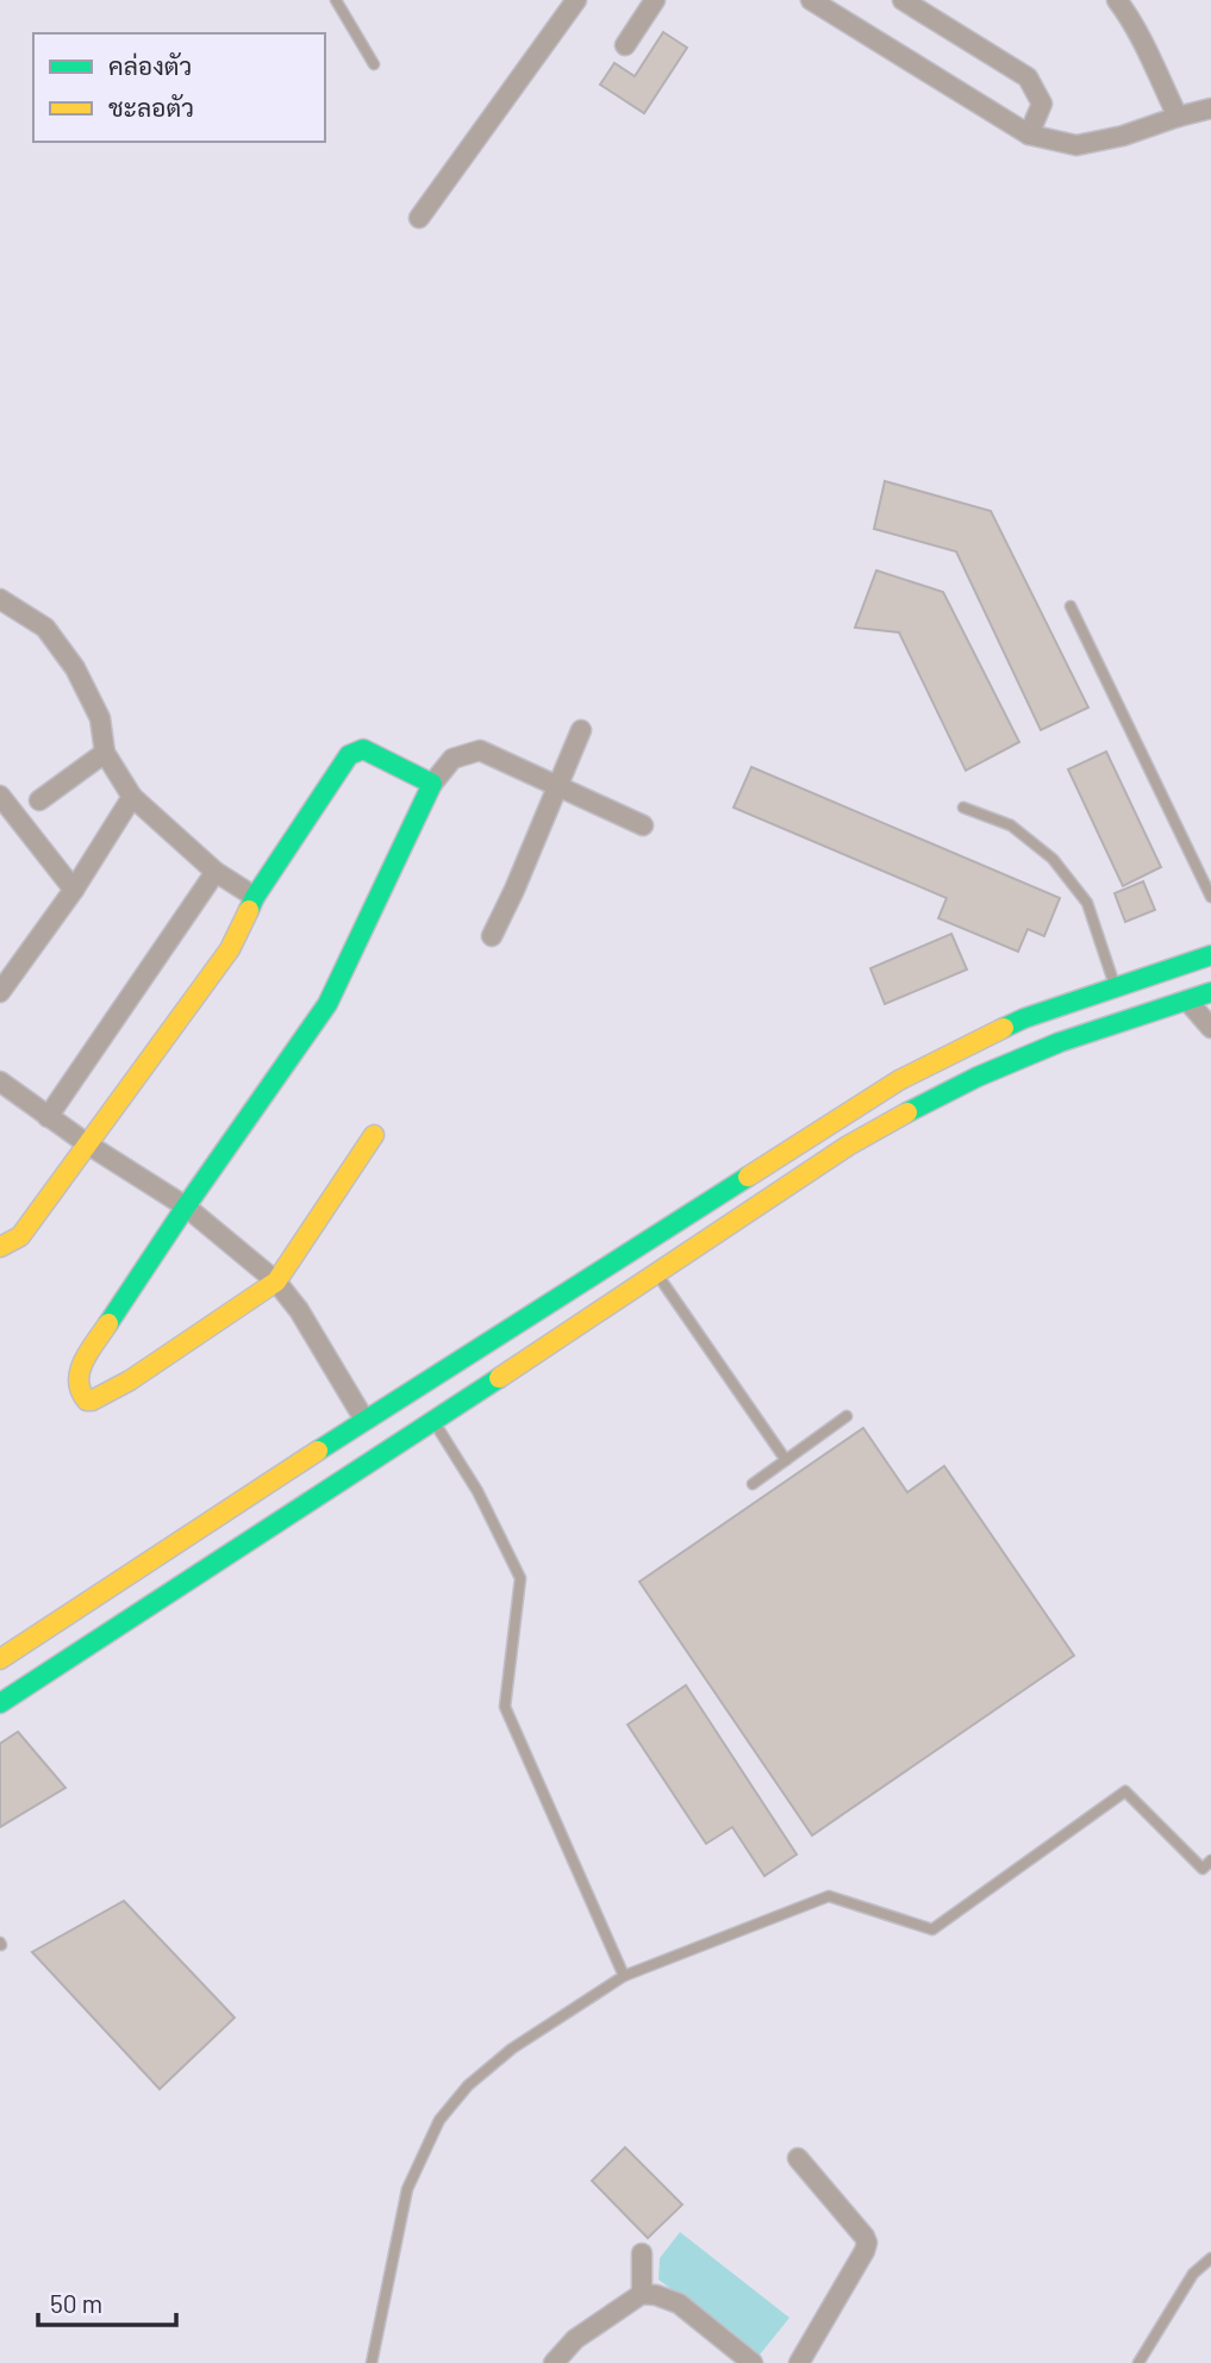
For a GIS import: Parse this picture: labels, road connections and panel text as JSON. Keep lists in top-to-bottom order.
{
  "legend": ["คล่องตัว", "ชะลอตัว"],
  "scale_bar": "50 m"
}
